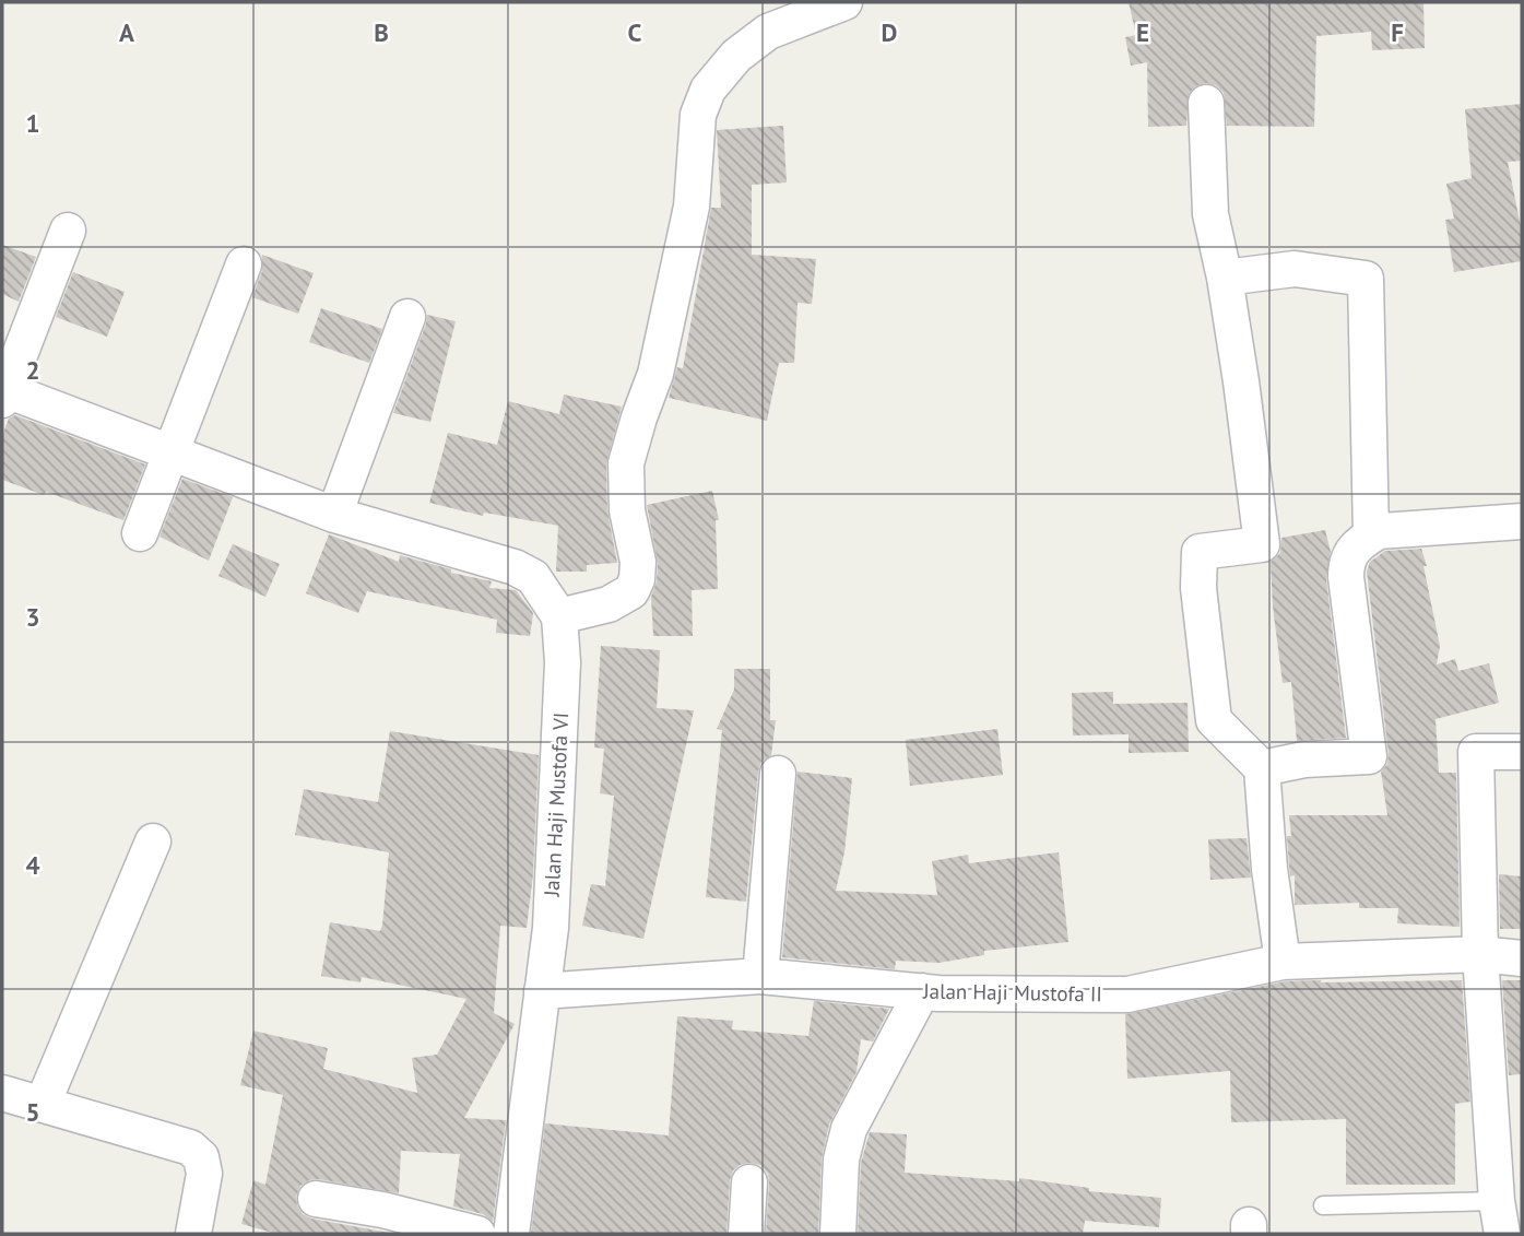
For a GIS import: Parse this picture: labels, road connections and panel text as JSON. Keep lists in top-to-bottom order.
{
  "streets": {
    "street": ["Jalan Haji Mustofa VI", "Jalan Haji Mustofa II"]
  },
  "crossings": [
    ["Jalan Haji Mustofa VI", "Jalan Haji Mustofa II"]
  ],
  "grid": {
    "columns": [
      "A",
      "B",
      "C",
      "D",
      "E",
      "F"
    ],
    "rows": [
      "1",
      "2",
      "3",
      "4",
      "5"
    ]
  }
}
